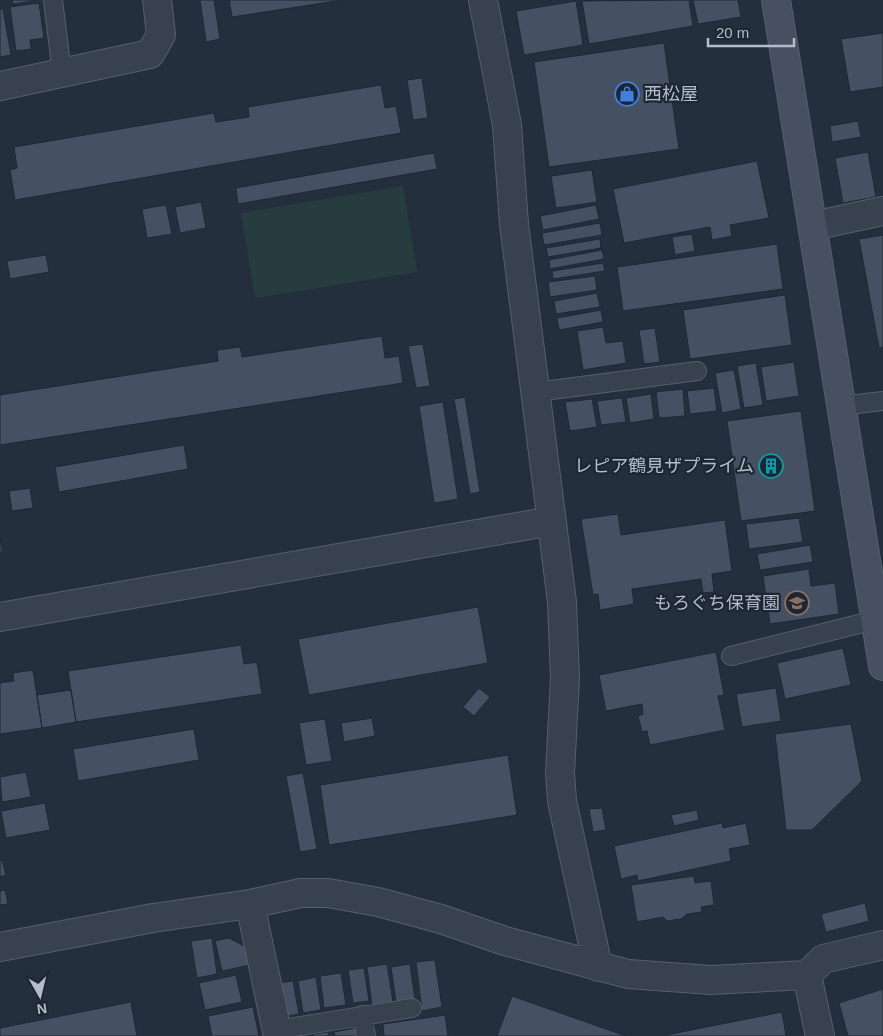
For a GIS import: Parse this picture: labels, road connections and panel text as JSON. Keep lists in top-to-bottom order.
{
  "places": {
    "shop": ["西松屋"],
    "building": ["レピア鶴見ザプライム"],
    "school or university": ["もろぐち保育園"]
  },
  "scale_bar": "20 m",
  "north": "bottom"
}
